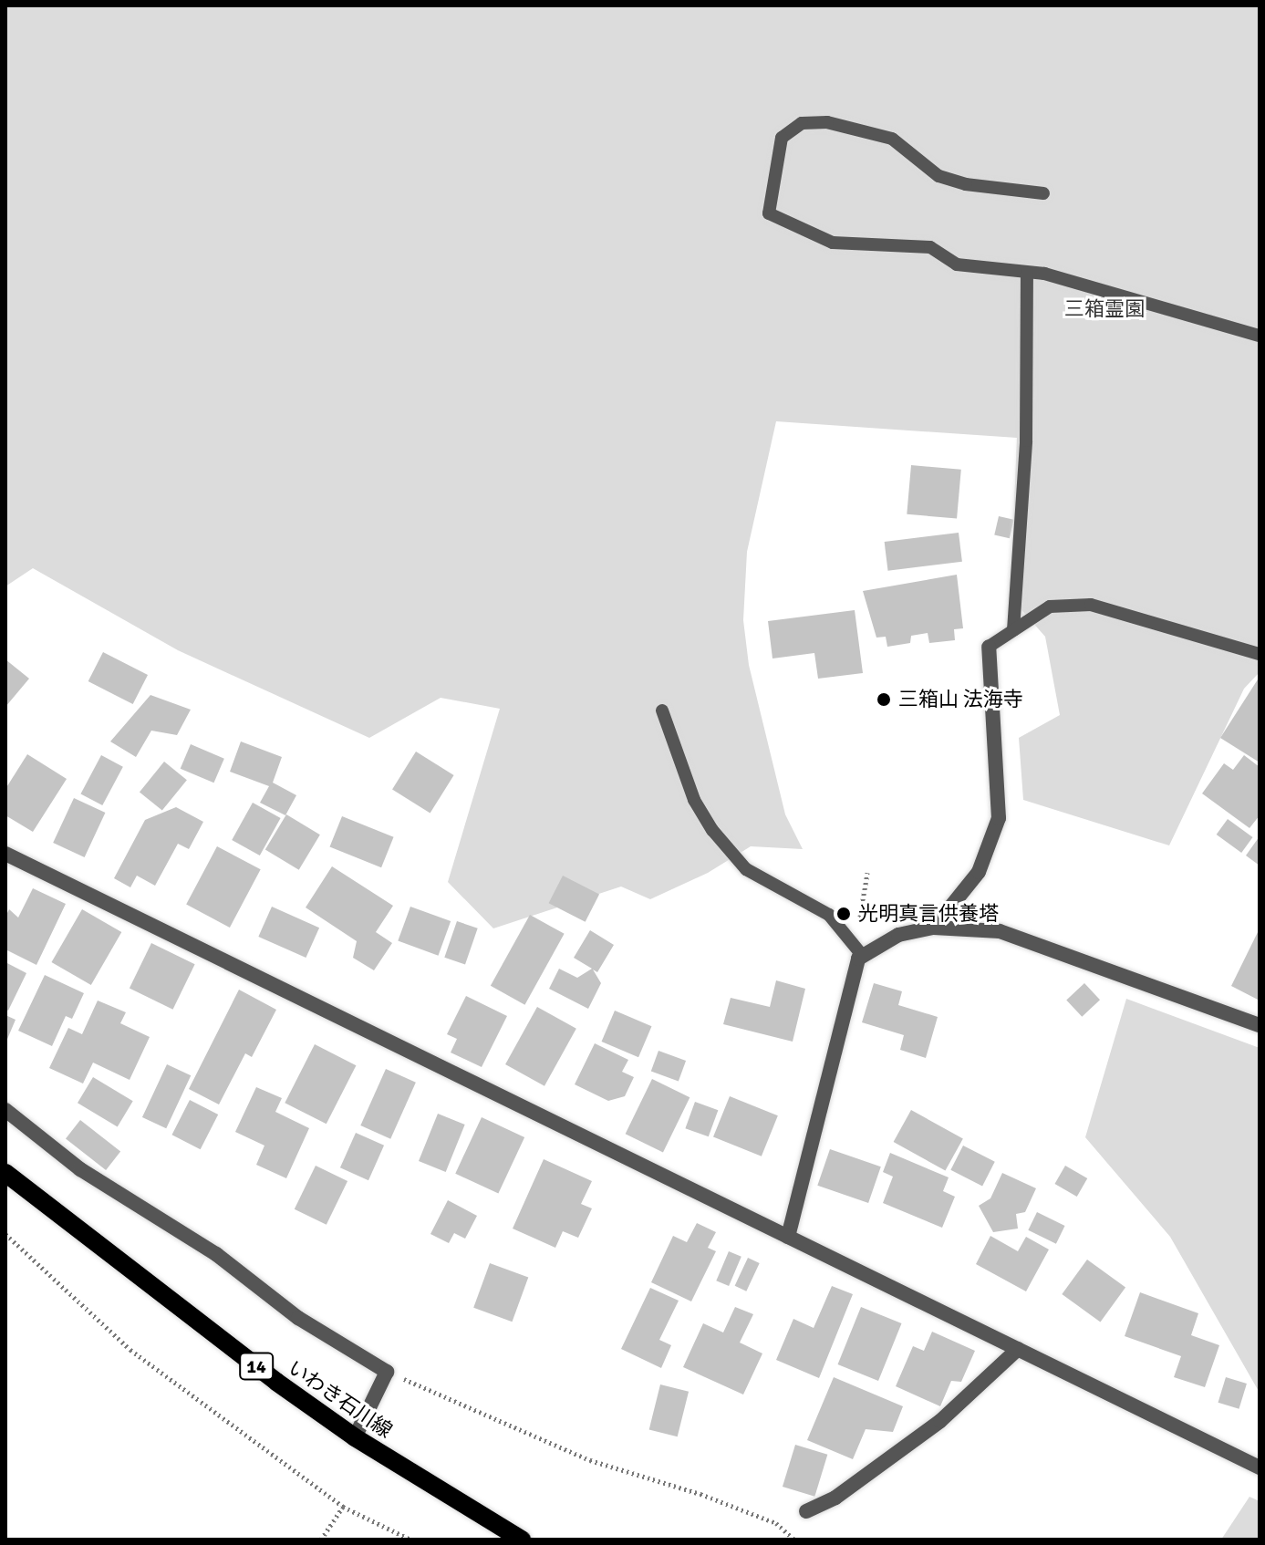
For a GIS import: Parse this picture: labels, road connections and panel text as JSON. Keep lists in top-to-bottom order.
{
  "streets": {
    "main road": ["14", "いわき石川線"]
  },
  "parks": ["三箱霊園"],
  "places": ["三箱山 法海寺", "光明真言供養塔"]
}
